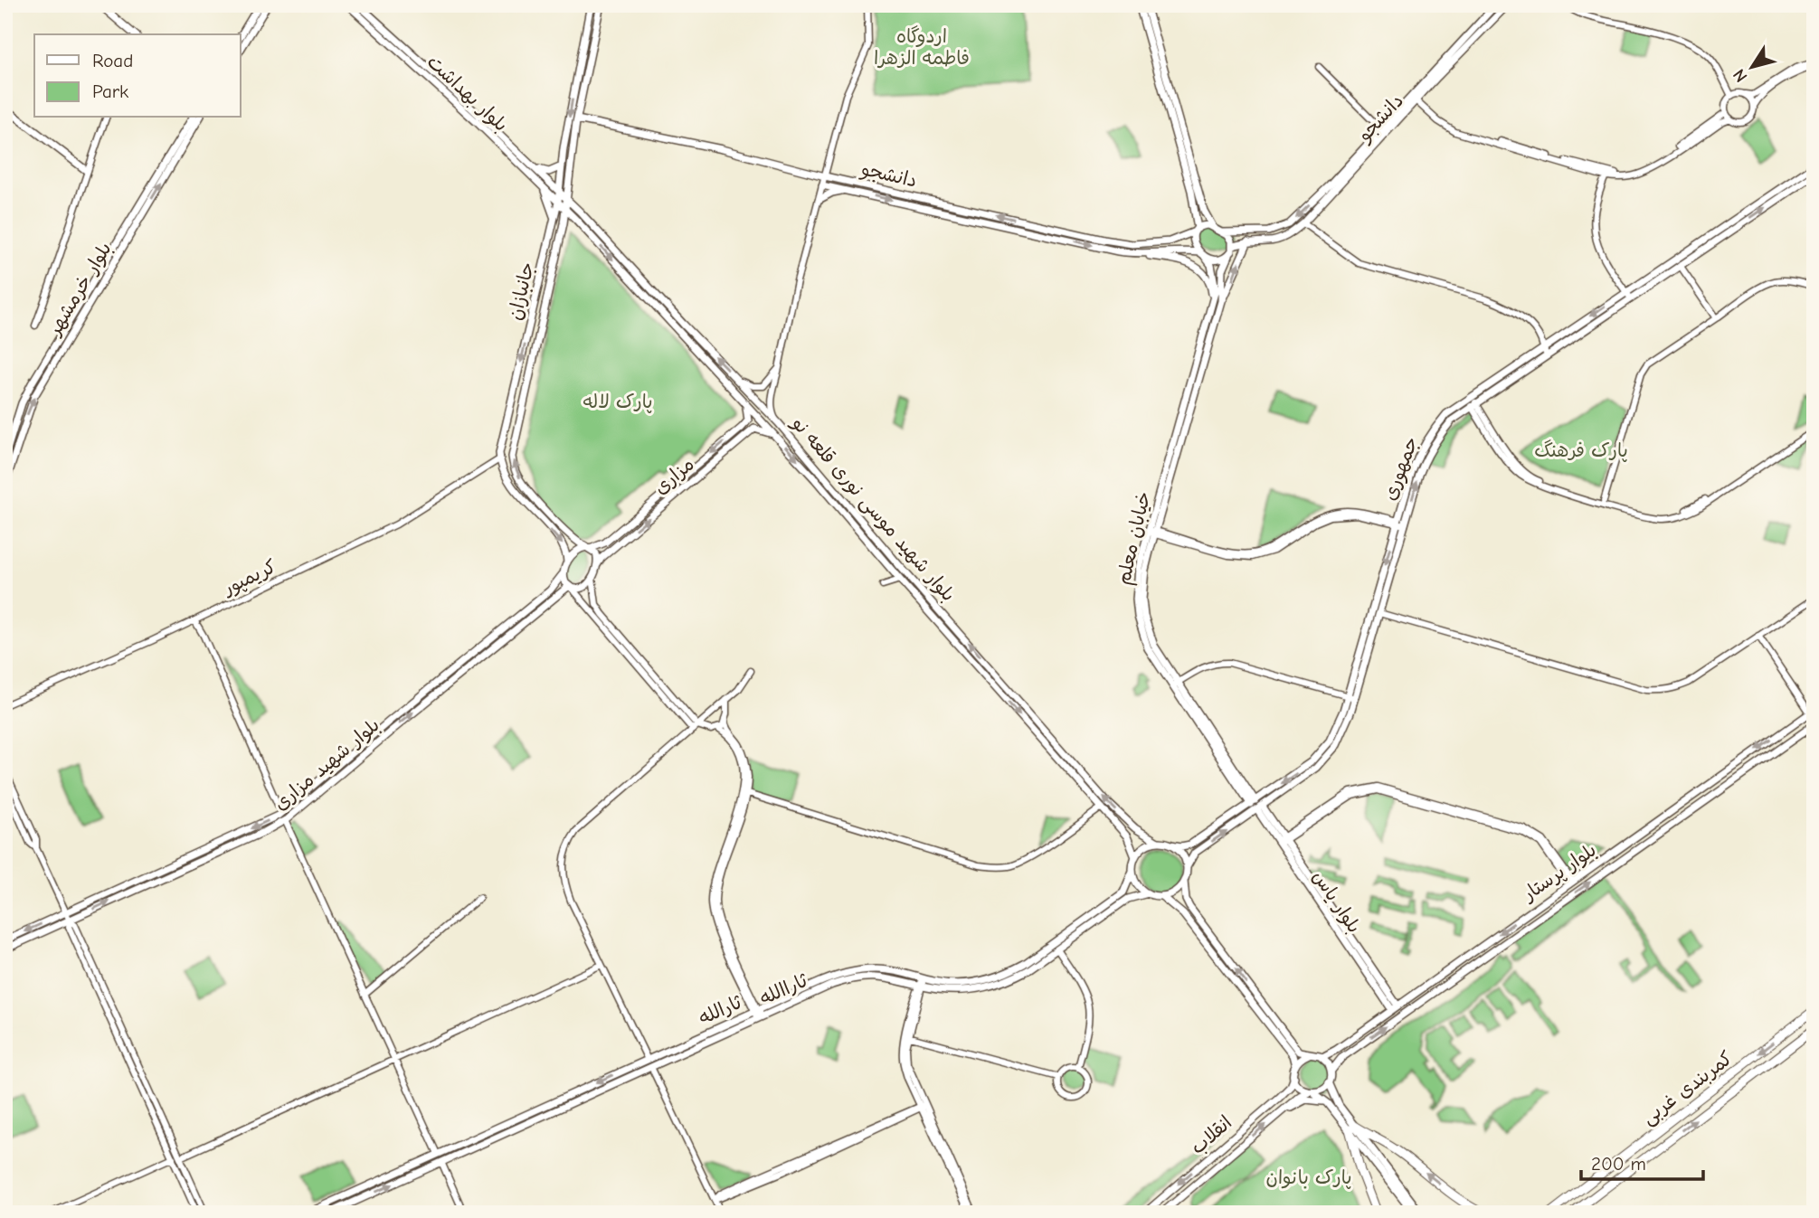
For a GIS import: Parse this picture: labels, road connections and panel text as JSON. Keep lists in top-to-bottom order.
{
  "streets": {
    "highway": ["کمربندی غربی"],
    "main road": [
      "بلوار بهداشت",
      "دانشجو",
      "بلوار خرمشهر",
      "جانبازان",
      "جمهوری",
      "مزاری",
      "بلوار شهید موسی نوری قلعه نو",
      "خیابان معلم",
      "بلوار شهید مزاری",
      "بلوار پرستار",
      "بلوار یاس",
      "ثاراالله",
      "ثارالله",
      "انقلاب"
    ],
    "street": ["کریمپور"]
  },
  "crossings": [
    ["بلوار بهداشت", "جانبازان"],
    ["بلوار بهداشت", "بلوار شهید موسی نوری قلعه نو"],
    ["دانشجو", "جانبازان"],
    ["دانشجو", "خیابان معلم"],
    ["جانبازان", "مزاری"],
    ["جانبازان", "بلوار شهید موسی نوری قلعه نو"],
    ["جانبازان", "کریمپور"],
    ["جانبازان", "بلوار شهید مزاری"],
    ["جمهوری", "بلوار شهید موسی نوری قلعه نو"],
    ["جمهوری", "خیابان معلم"],
    ["جمهوری", "بلوار یاس"],
    ["جمهوری", "ثارالله"],
    ["مزاری", "بلوار شهید مزاری"],
    ["بلوار شهید موسی نوری قلعه نو", "ثارالله"],
    ["بلوار پرستار", "بلوار یاس"],
    ["بلوار پرستار", "انقلاب"],
    ["ثاراالله", "ثارالله"]
  ],
  "parks": [
    "اردوگاه فاطمه الزهرا",
    "پارک لاله",
    "پارک فرهنگ",
    "پارک بانوان"
  ],
  "legend": ["Road", "Park"],
  "scale_bar": "200 m",
  "north": "bottom left"
}
